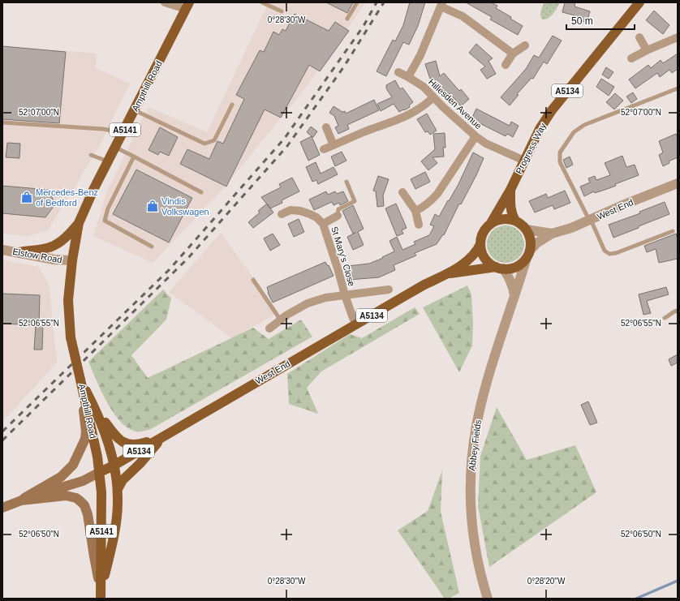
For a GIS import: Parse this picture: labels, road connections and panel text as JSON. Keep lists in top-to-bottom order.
{
  "streets": {
    "main road": [
      "Ampthill Road",
      "A5134",
      "A5141",
      "Progress Way",
      "West End"
    ],
    "street": [
      "Hillesden Avenue",
      "Elstow Road",
      "St Mary's Close",
      "Abbey Fields"
    ]
  },
  "crossings": [
    ["Ampthill Road", "A5141"],
    ["Ampthill Road", "West End"],
    ["Ampthill Road", "Elstow Road"],
    ["A5134", "Progress Way"],
    ["A5134", "West End"],
    ["A5134", "Abbey Fields"],
    ["Hillesden Avenue", "Progress Way"],
    ["A5141", "West End"],
    ["Progress Way", "West End"],
    ["Progress Way", "Abbey Fields"],
    ["West End", "Abbey Fields"]
  ],
  "places": {
    "shop": ["Mercedes-Benz of Bedford", "Vindis Volkswagen"]
  },
  "scale_bar": "50 m",
  "coordinates": [
    "0°28'30\"W",
    "52°07'00\"N",
    "52°06'55\"N",
    "52°06'50\"N",
    "0°28'20\"W"
  ]
}
